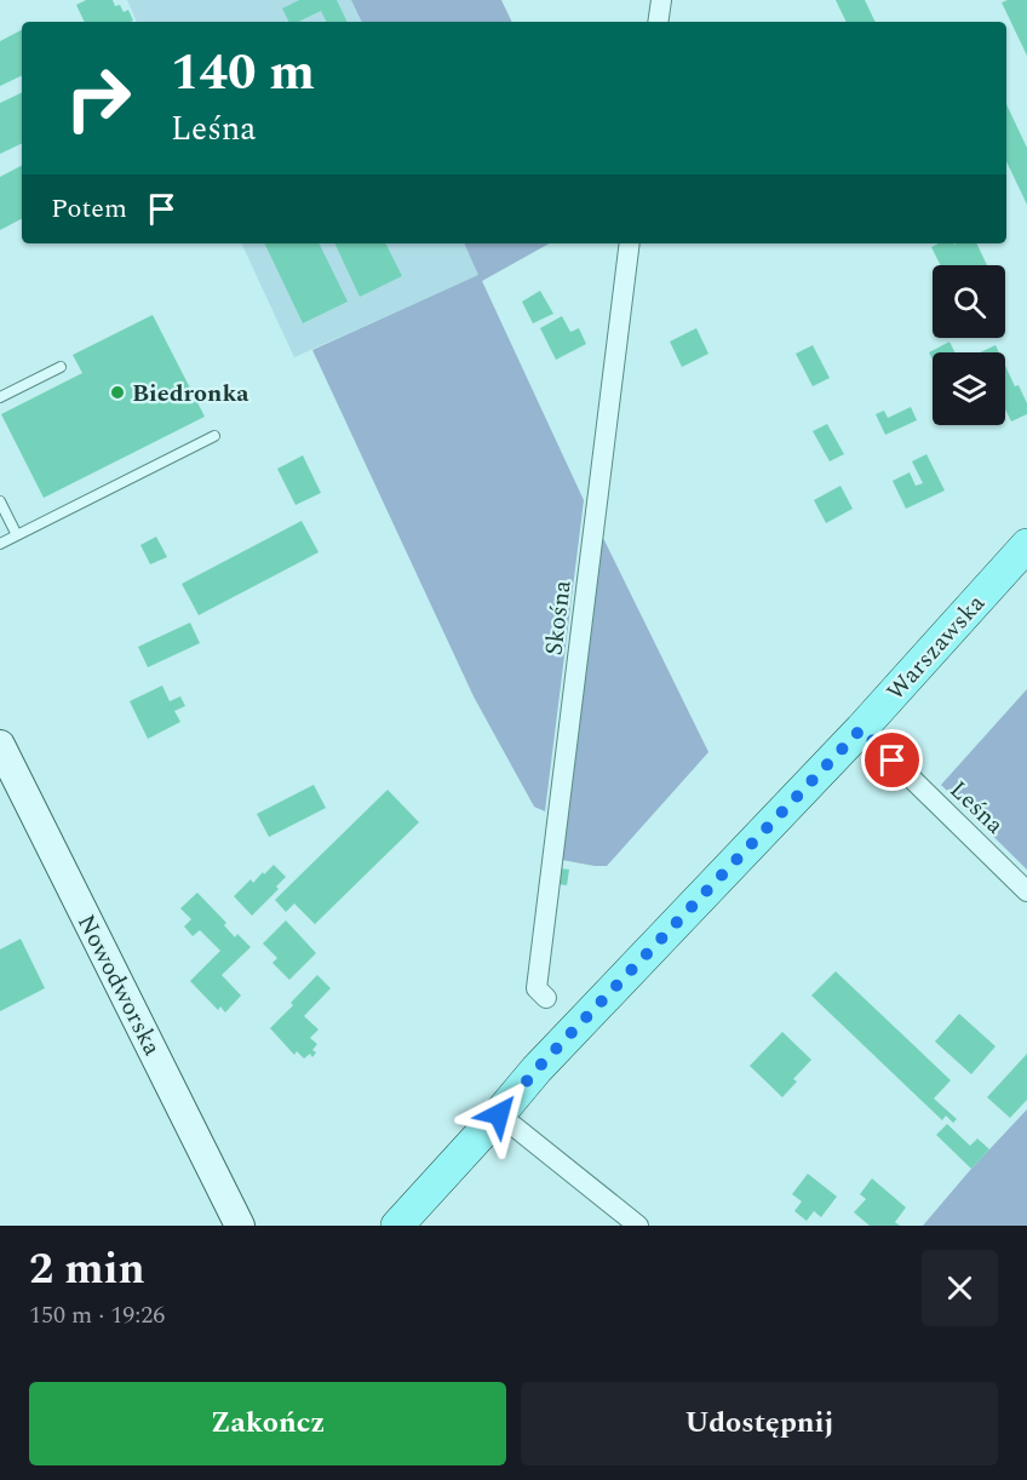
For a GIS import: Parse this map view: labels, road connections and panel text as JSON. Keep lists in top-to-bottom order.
{
  "streets": {
    "main road": ["Warszawska", "Nowodworska"],
    "street": ["Skośna", "Leśna"]
  },
  "crossings": [
    ["Warszawska", "Leśna"]
  ],
  "places": ["Biedronka"],
  "page": {
    "turn": ["140 m", "Leśna"],
    "then": "Potem",
    "heading": ["2 min", "150 m · 19:26"],
    "buttons": ["Zakończ", "Udostępnij"]
  }
}
